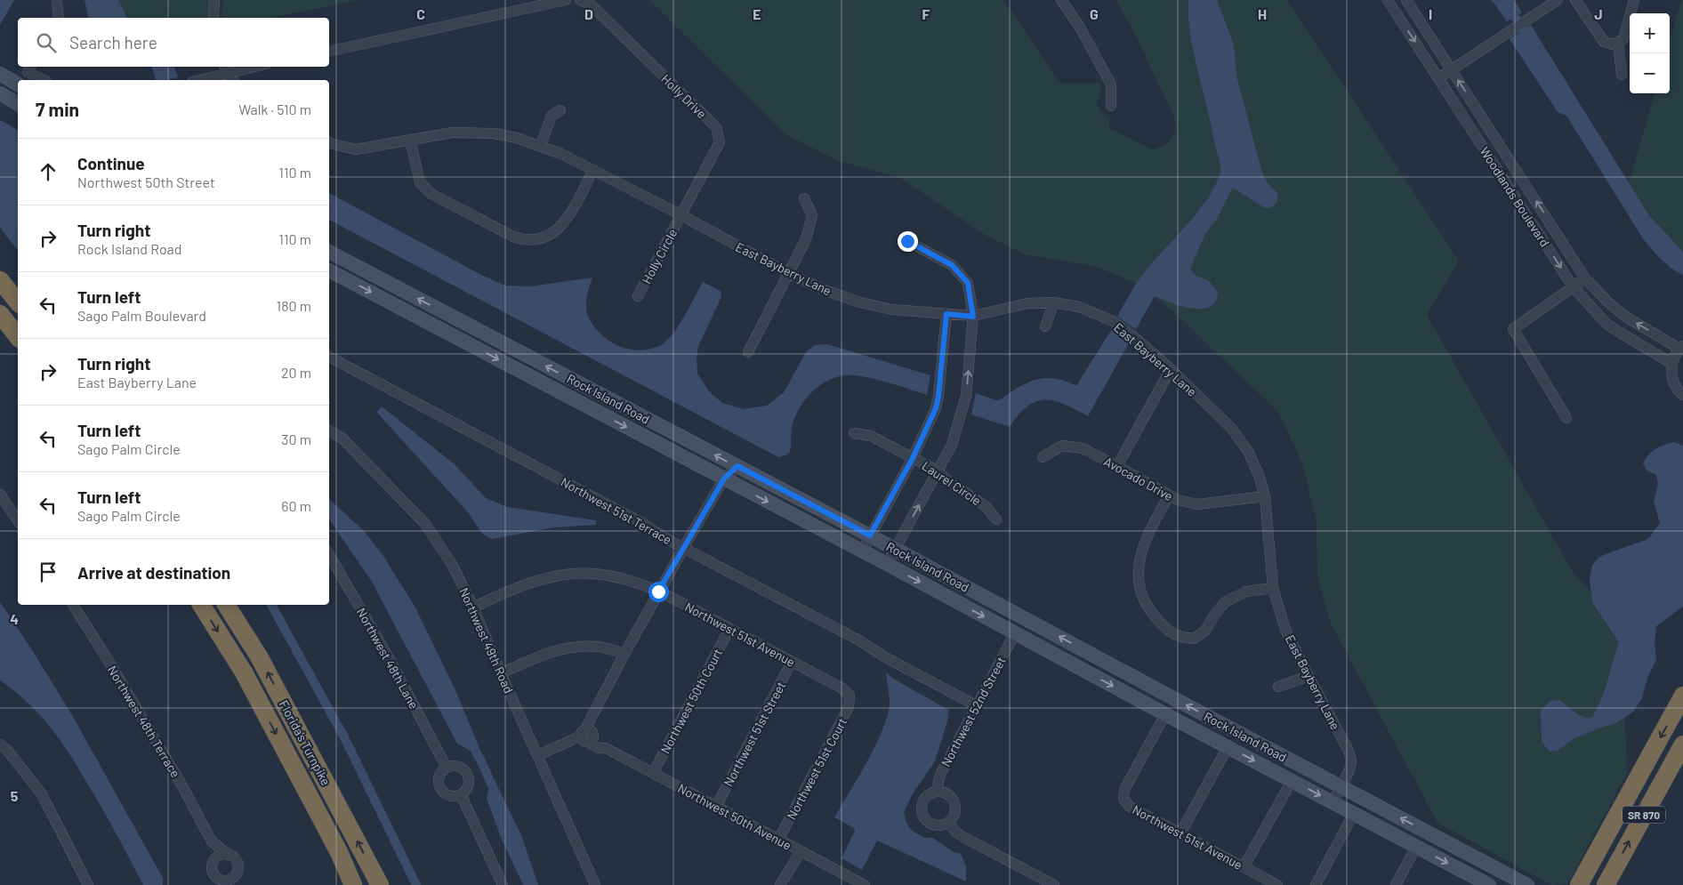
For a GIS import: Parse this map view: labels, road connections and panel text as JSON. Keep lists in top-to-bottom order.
{
  "streets": {
    "highway": ["Florida's Turnpike", "SR 870"],
    "main road": ["Rock Island Road"],
    "street": [
      "Holly Drive",
      "Woodlands Boulevard",
      "Holly Circle",
      "East Bayberry Lane",
      "Avocado Drive",
      "Laurel Circle",
      "Northwest 51st Terrace",
      "Northwest 51st Avenue",
      "Northwest 49th Road",
      "Northwest 48th Lane",
      "Northwest 50th Court",
      "Northwest 52nd Street",
      "Northwest 48th Terrace",
      "Northwest 51st Street",
      "Northwest 51st Court",
      "Northwest 50th Avenue"
    ]
  },
  "crossings": [
    ["Holly Drive", "Holly Circle"],
    ["Holly Drive", "East Bayberry Lane"],
    ["Holly Circle", "East Bayberry Lane"],
    ["East Bayberry Lane", "Rock Island Road"],
    ["East Bayberry Lane", "Avocado Drive"],
    ["Rock Island Road", "Northwest 51st Avenue"],
    ["Rock Island Road", "Northwest 52nd Street"],
    ["Northwest 51st Terrace", "Northwest 52nd Street"],
    ["Northwest 51st Avenue", "Northwest 49th Road"],
    ["Northwest 51st Avenue", "Northwest 50th Court"],
    ["Northwest 51st Avenue", "Northwest 51st Street"],
    ["Northwest 51st Avenue", "Northwest 51st Court"],
    ["Northwest 50th Court", "Northwest 50th Avenue"],
    ["Northwest 51st Street", "Northwest 50th Avenue"],
    ["Northwest 51st Court", "Northwest 50th Avenue"]
  ],
  "page": {
    "map_buttons": ["+", "−"],
    "search": "Search here",
    "heading": ["7 min", "Walk · 510 m"],
    "list": [
      ["Continue", "Northwest 50th Street", "110 m"],
      ["Turn right", "Rock Island Road", "110 m"],
      ["Turn left", "Sago Palm Boulevard", "180 m"],
      ["Turn right", "East Bayberry Lane", "20 m"],
      ["Turn left", "Sago Palm Circle", "30 m"],
      ["Turn left", "Sago Palm Circle", "60 m"],
      "Arrive at destination"
    ]
  },
  "grid": {
    "columns": [
      "C",
      "D",
      "E",
      "F",
      "G",
      "H",
      "I",
      "J"
    ],
    "rows": ["4", "5"]
  }
}
